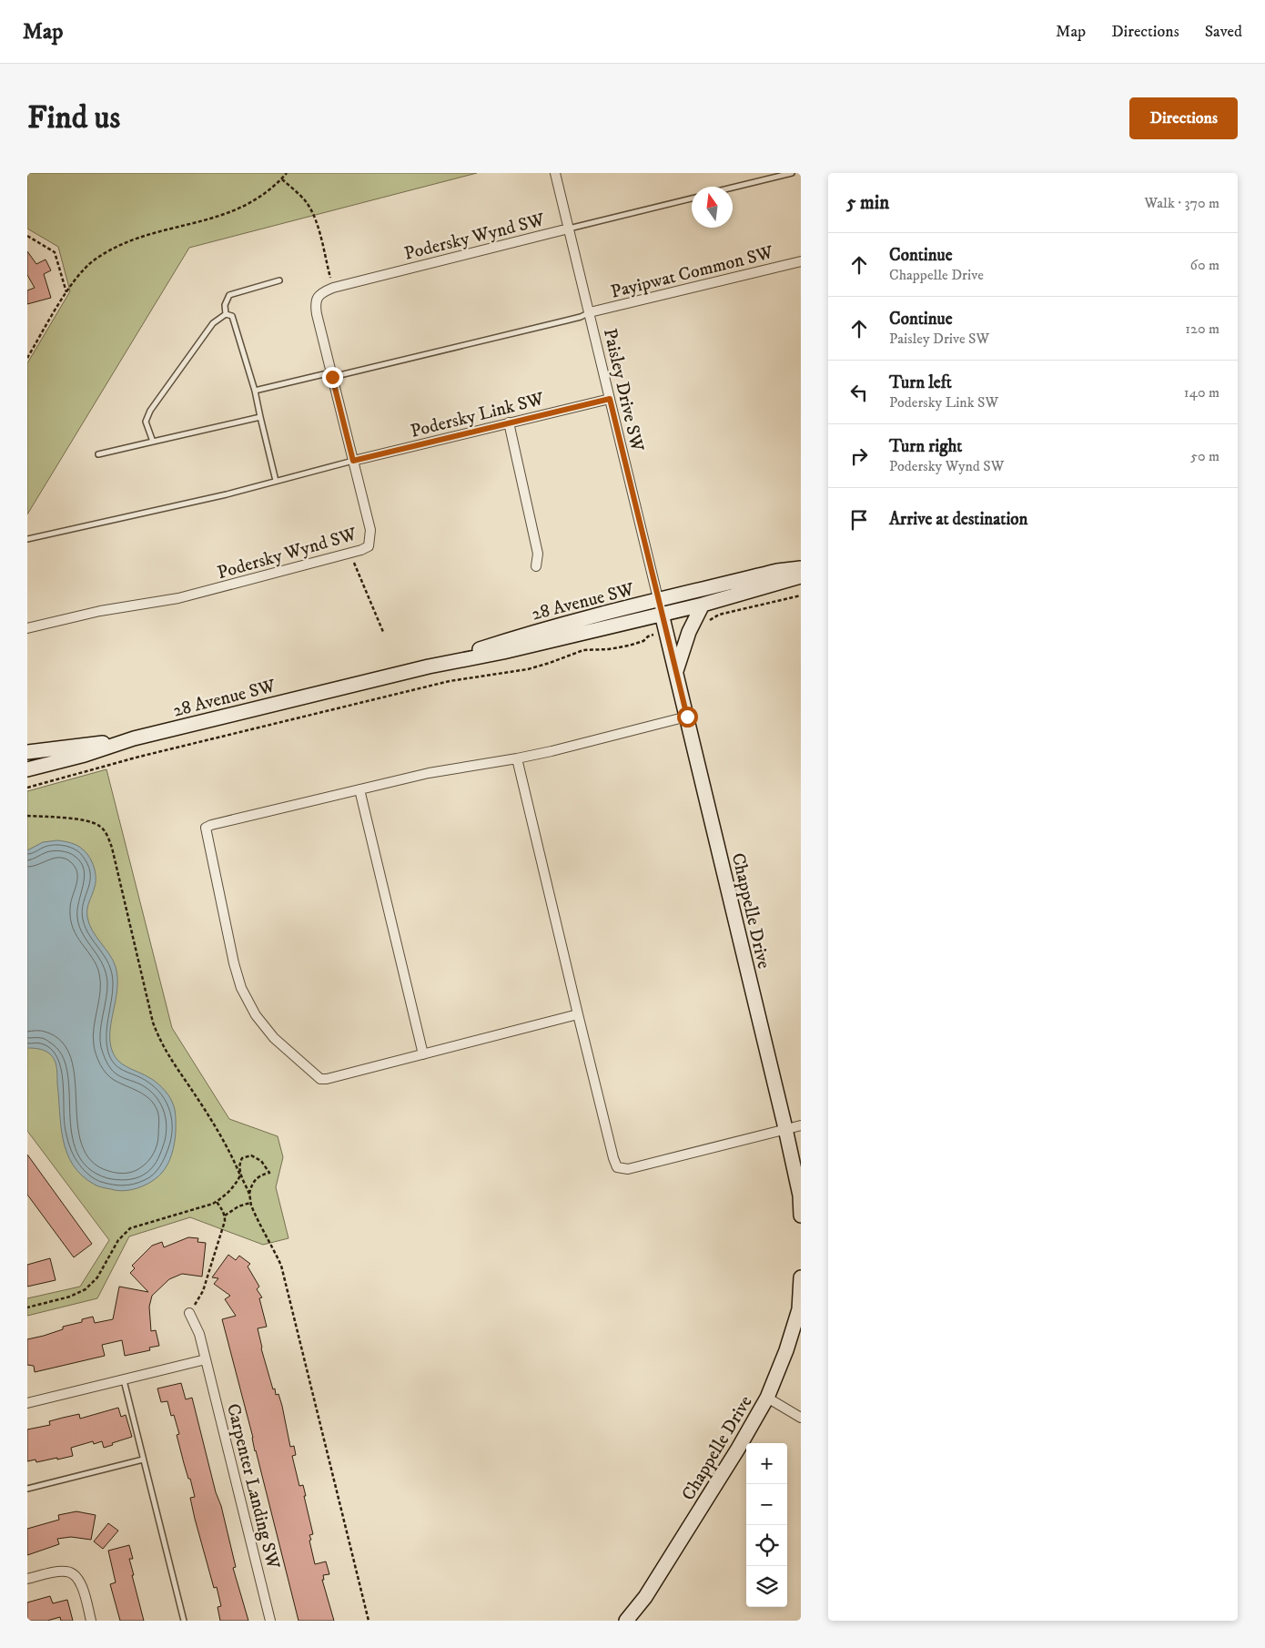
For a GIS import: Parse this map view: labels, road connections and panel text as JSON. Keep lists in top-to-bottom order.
{
  "streets": {
    "main road": ["28 Avenue SW", "Chappelle Drive"],
    "street": [
      "Podersky Wynd SW",
      "Payipwat Common SW",
      "Paisley Drive SW",
      "Podersky Link SW",
      "Carpenter Landing SW"
    ]
  },
  "crossings": [
    ["Podersky Wynd SW", "Paisley Drive SW"],
    ["Podersky Wynd SW", "Podersky Link SW"],
    ["Payipwat Common SW", "Paisley Drive SW"],
    ["Paisley Drive SW", "Podersky Link SW"],
    ["Paisley Drive SW", "28 Avenue SW"],
    ["Paisley Drive SW", "Chappelle Drive"],
    ["28 Avenue SW", "Chappelle Drive"]
  ],
  "north": "top",
  "page": {
    "header": "Map",
    "nav": ["Map", "Directions", "Saved"],
    "buttons": "Directions",
    "title": "Find us",
    "heading": ["5 min", "Walk · 370 m"],
    "list": [
      ["Continue", "Chappelle Drive", "60 m"],
      ["Continue", "Paisley Drive SW", "120 m"],
      ["Turn left", "Podersky Link SW", "140 m"],
      ["Turn right", "Podersky Wynd SW", "50 m"],
      "Arrive at destination"
    ],
    "map_buttons": ["+", "−"]
  }
}
